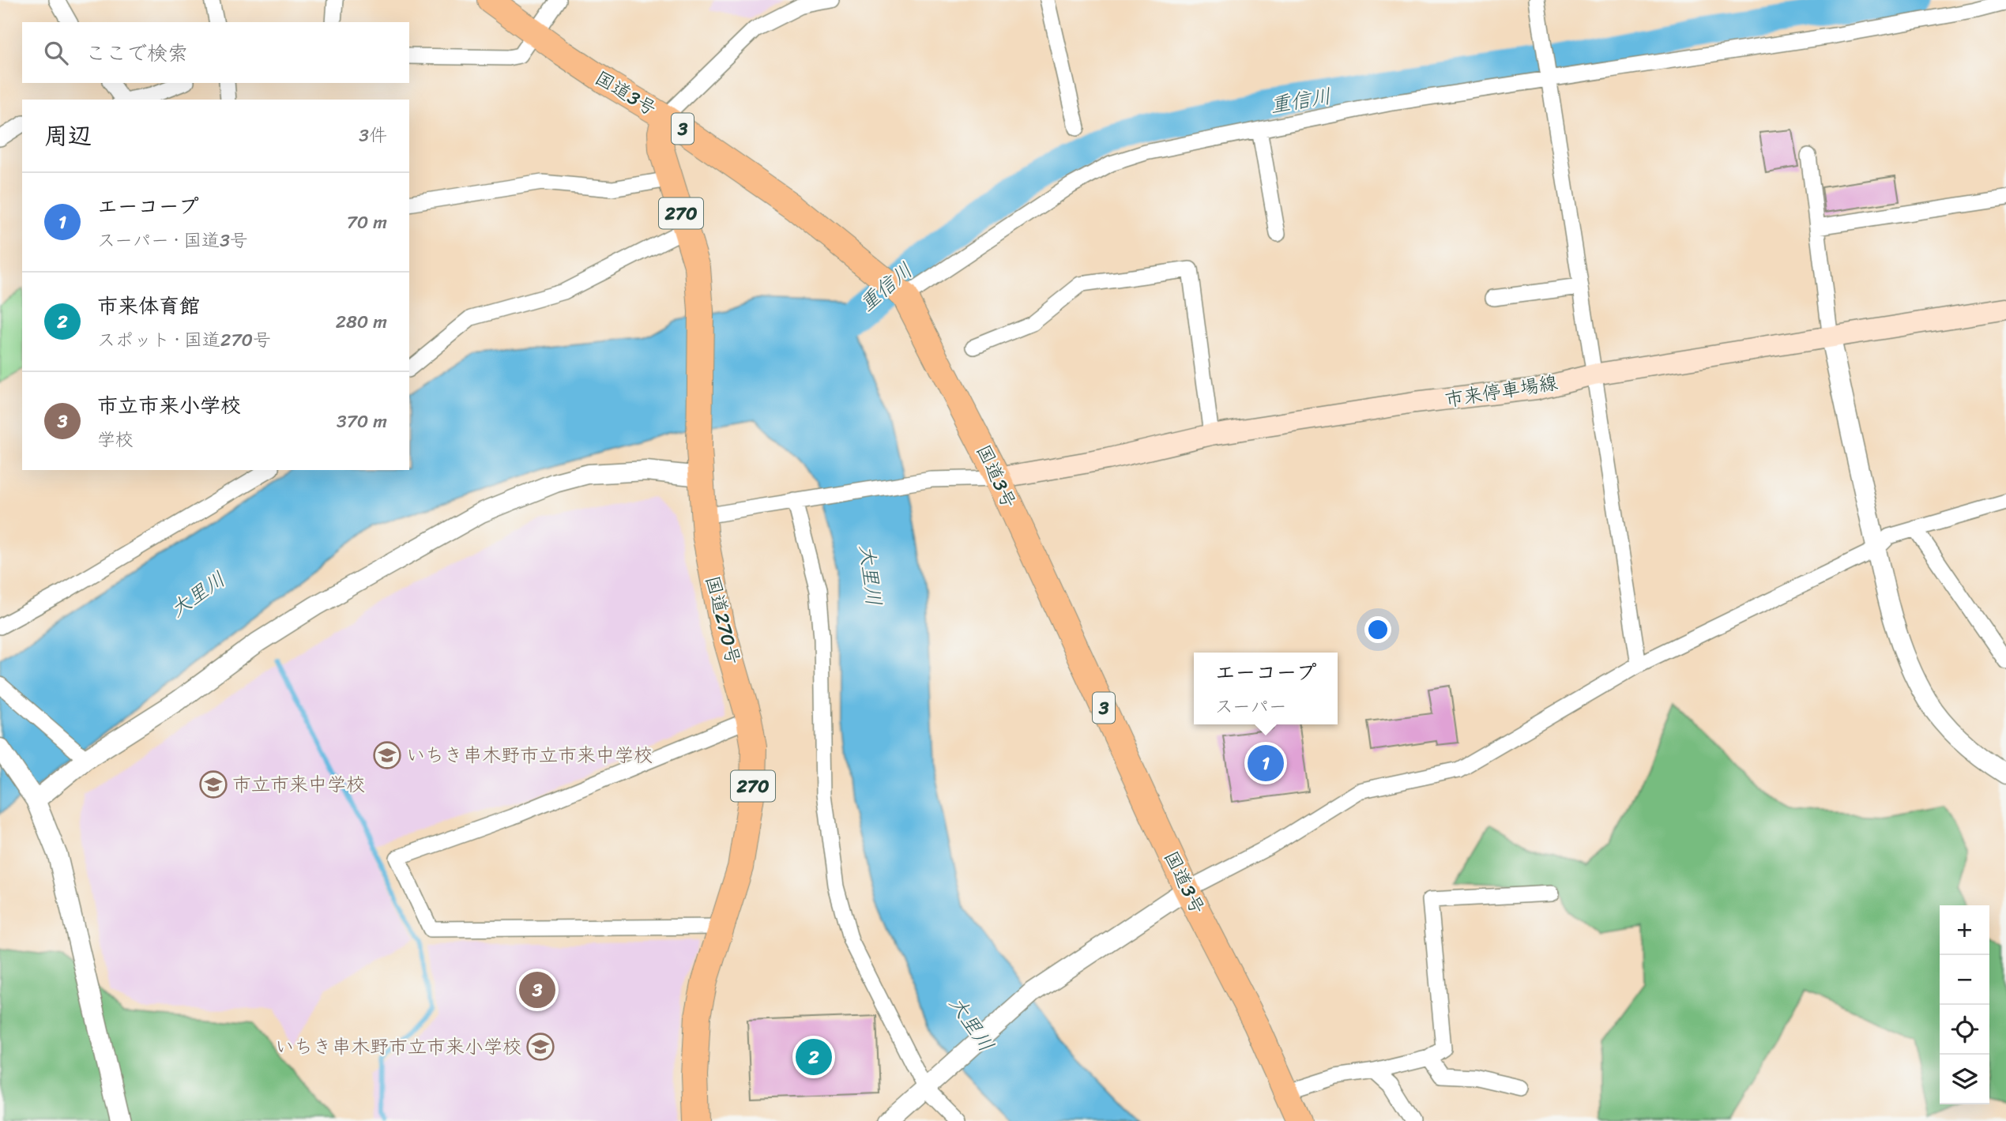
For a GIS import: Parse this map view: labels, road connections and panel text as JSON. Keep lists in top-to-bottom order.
{
  "streets": {
    "highway": [
      "国道3号",
      "3",
      "270",
      "国道270号"
    ],
    "main road": ["市来停車場線"]
  },
  "crossings": [
    ["国道3号", "市来停車場線"],
    ["国道3号", "国道270号"]
  ],
  "water": ["重信川", "大里川"],
  "places": {
    "school or university": ["いちき串木野市立市来中学校", "市立市来中学校", "いちき串木野市立市来小学校"]
  },
  "page": {
    "search": "ここで検索",
    "heading": ["周辺", "3件"],
    "list": [
      {
        "mark": "1",
        "name": "エーコープ",
        "note": "スーパー · 国道3号",
        "value": "70 m"
      },
      {
        "mark": "2",
        "name": "市来体育館",
        "note": "スポット · 国道270号",
        "value": "280 m"
      },
      {
        "mark": "3",
        "name": "市立市来小学校",
        "note": "学校",
        "value": "370 m"
      }
    ],
    "popup": ["エーコープ", "スーパー"],
    "pins": ["1", "3", "2"],
    "map_buttons": ["+", "−"]
  }
}
